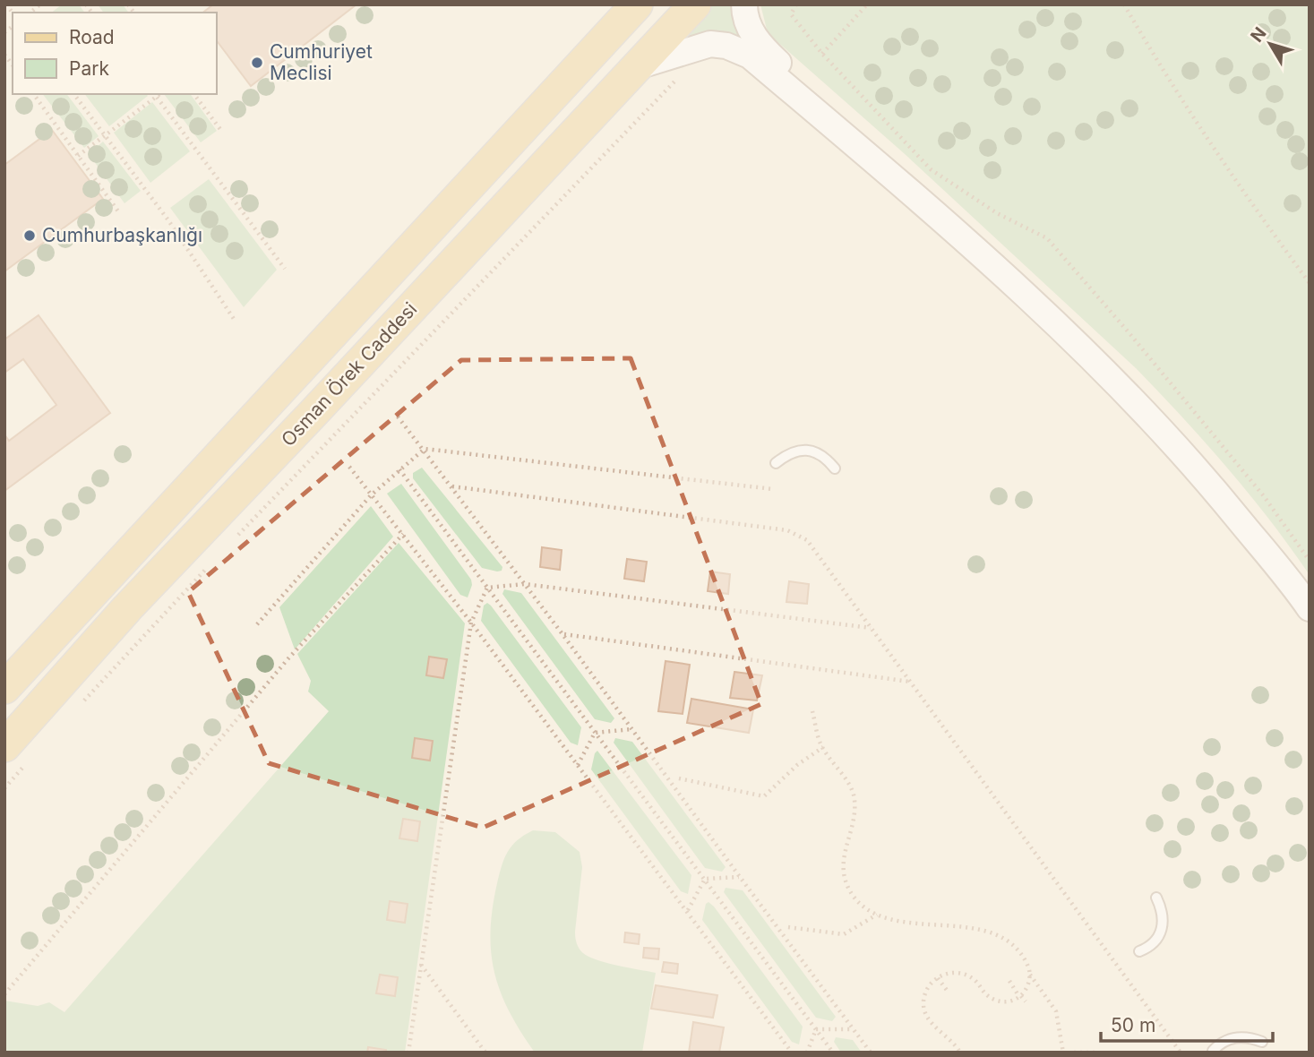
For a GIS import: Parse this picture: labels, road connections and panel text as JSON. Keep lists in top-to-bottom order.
{
  "streets": {
    "main road": ["Osman Örek Caddesi"]
  },
  "places": ["Cumhuriyet Meclisi", "Cumhurbaşkanlığı"],
  "legend": ["Road", "Park"],
  "scale_bar": "50 m",
  "north": "top left"
}
